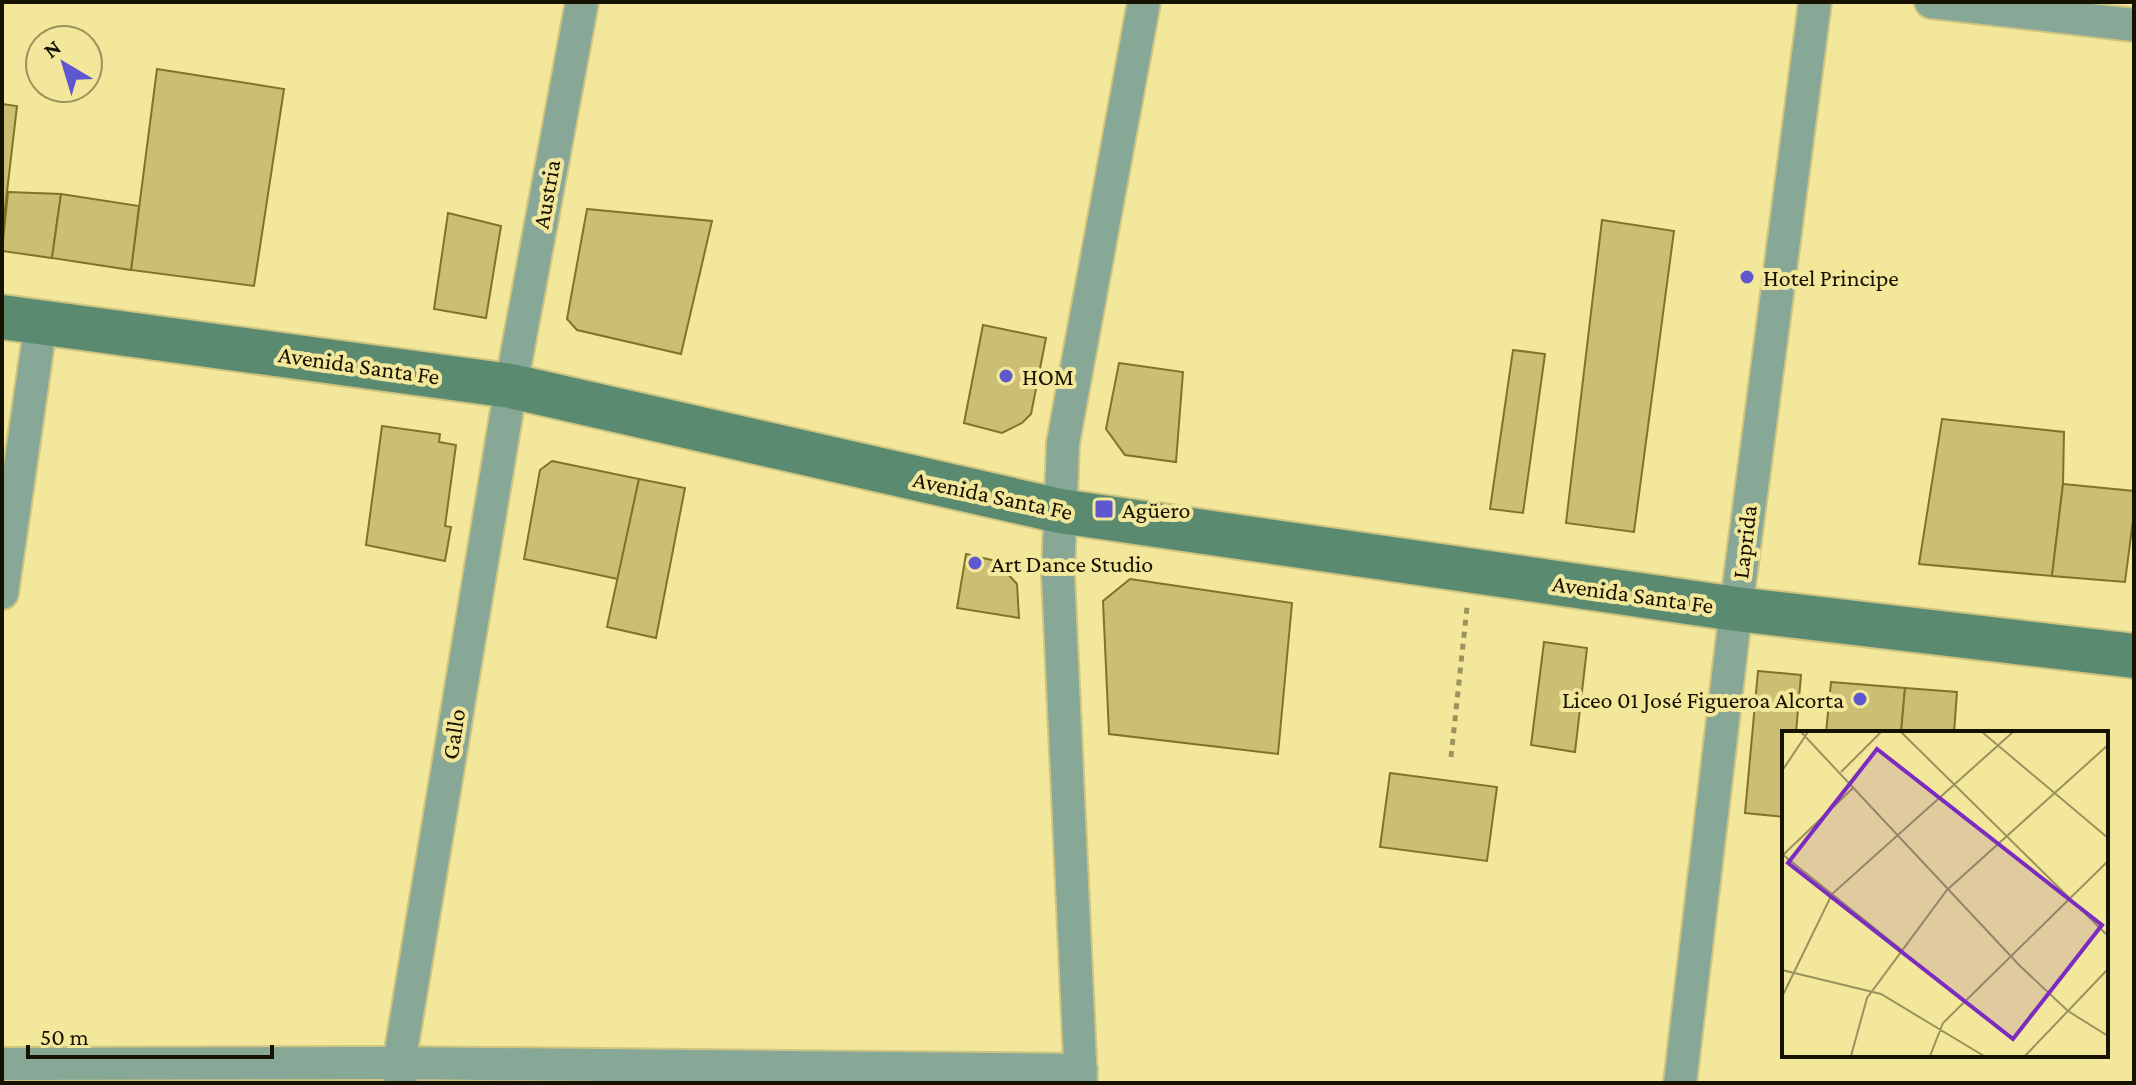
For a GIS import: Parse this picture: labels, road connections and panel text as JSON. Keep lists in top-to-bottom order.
{
  "streets": {
    "main road": ["Avenida Santa Fe"],
    "street": ["Austria", "Laprida", "Gallo"]
  },
  "crossings": [
    ["Austria", "Avenida Santa Fe"],
    ["Austria", "Gallo"],
    ["Avenida Santa Fe", "Laprida"],
    ["Avenida Santa Fe", "Gallo"]
  ],
  "places": {
    "other": [
      "Hotel Principe",
      "HOM",
      "Art Dance Studio",
      "Liceo 01 José Figueroa Alcorta"
    ],
    "transit": ["Agüero"]
  },
  "scale_bar": "50 m",
  "north": "top left"
}
